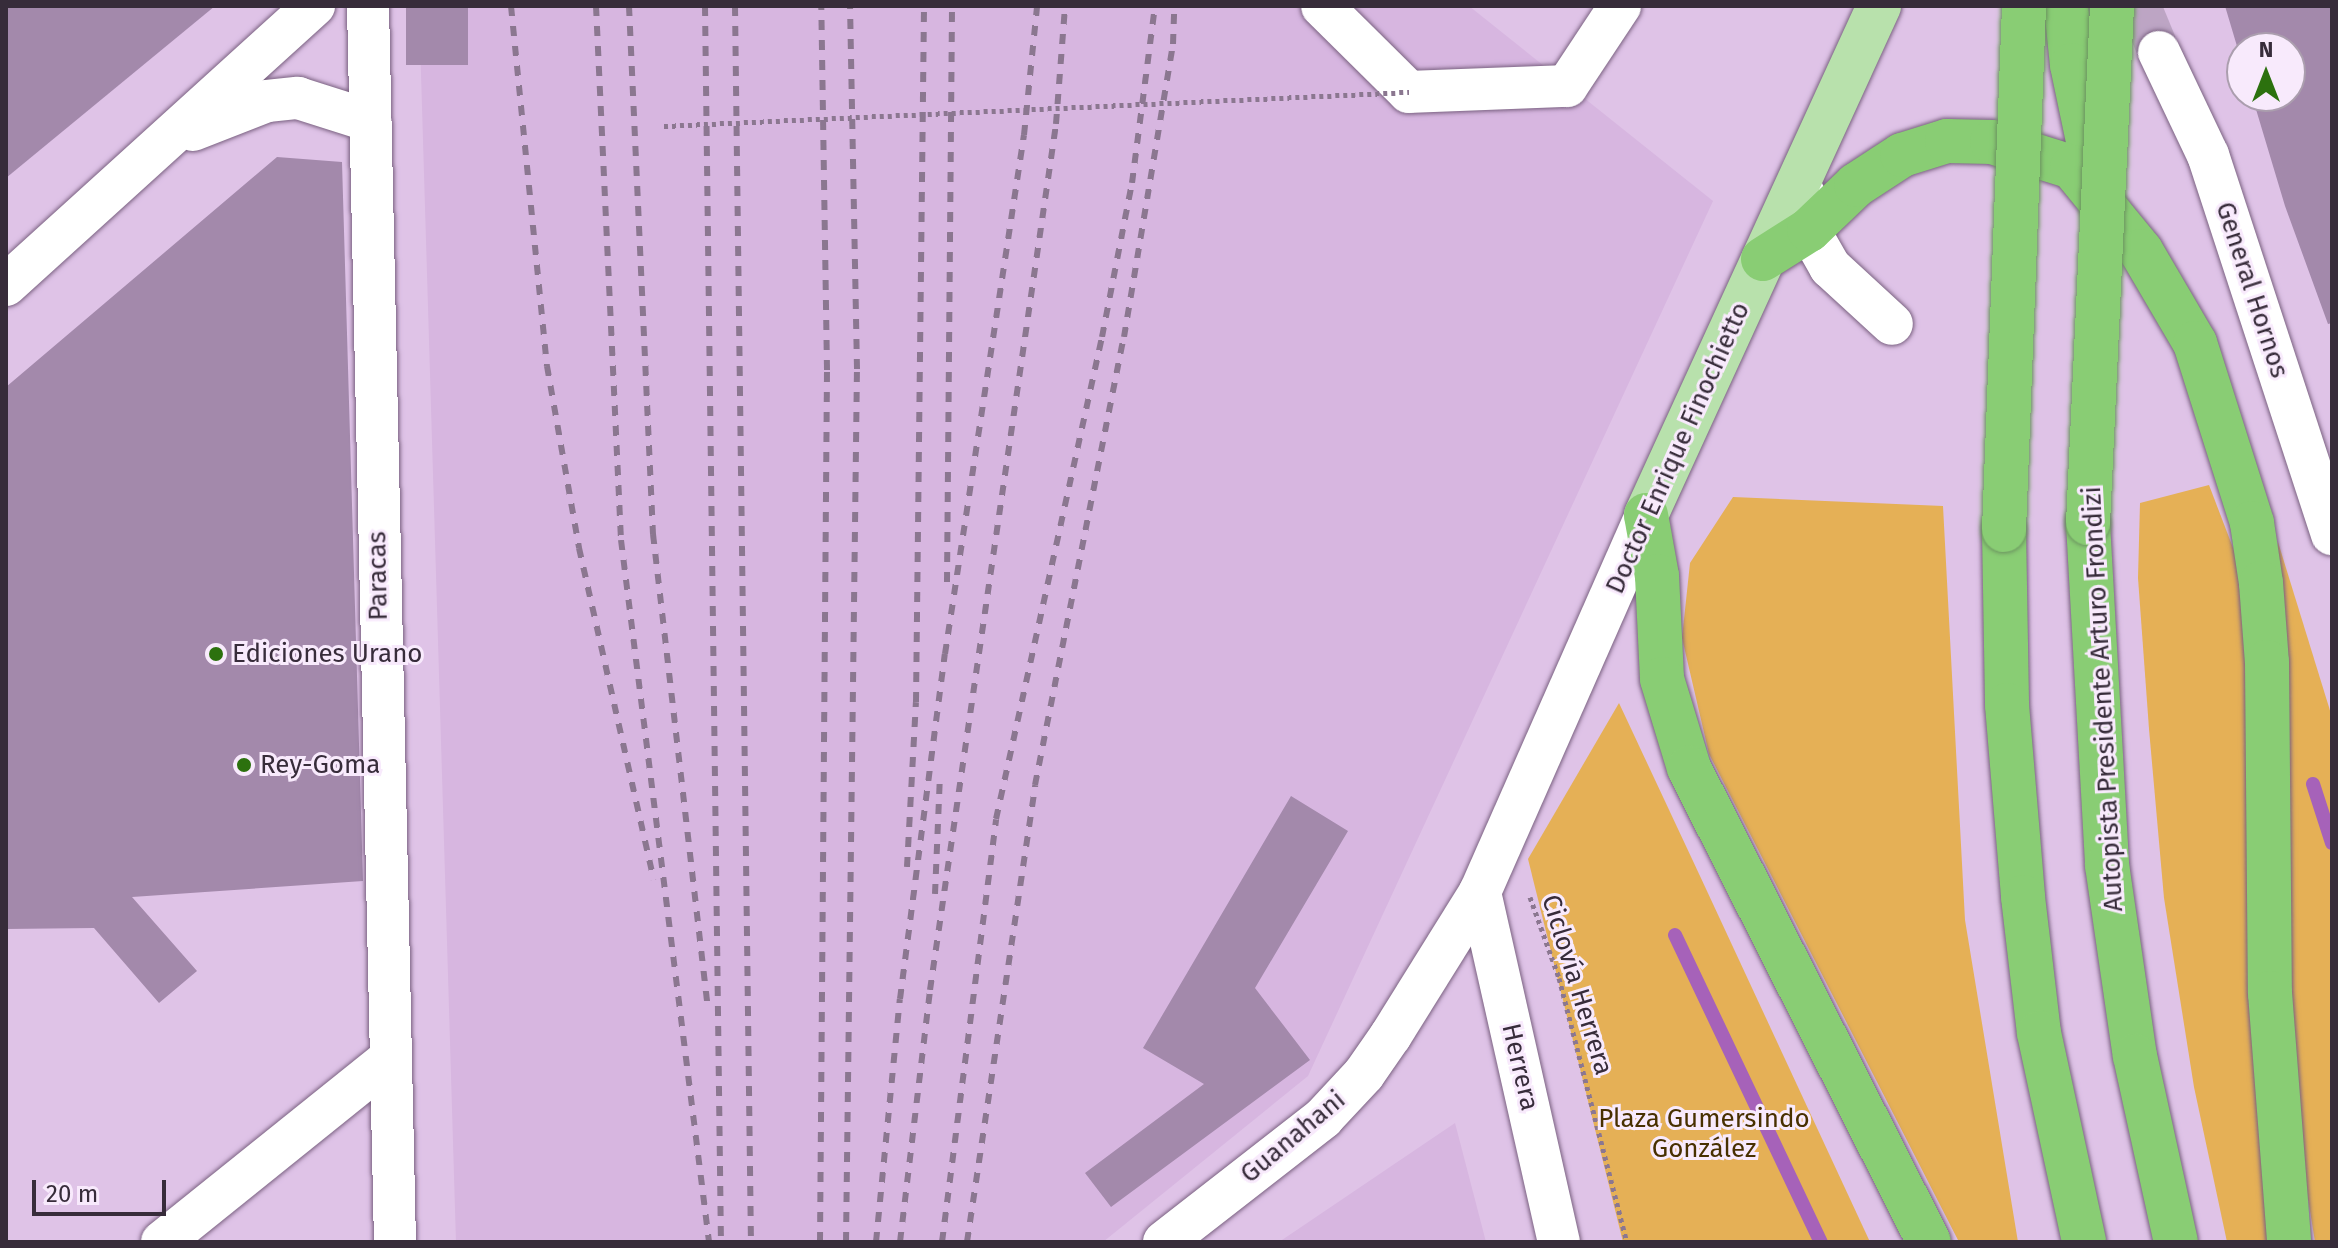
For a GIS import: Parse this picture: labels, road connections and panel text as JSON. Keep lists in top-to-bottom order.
{
  "streets": {
    "highway": ["Autopista Presidente Arturo Frondizi"],
    "main road": ["Doctor Enrique Finochietto"],
    "street": [
      "General Hornos",
      "Paracas",
      "Herrera",
      "Guanahani"
    ],
    "path": ["Ciclovía Herrera"]
  },
  "crossings": [
    ["Doctor Enrique Finochietto", "Ciclovía Herrera"],
    ["Doctor Enrique Finochietto", "Herrera"],
    ["Doctor Enrique Finochietto", "Guanahani"],
    ["Herrera", "Guanahani"]
  ],
  "parks": ["Plaza Gumersindo González"],
  "places": ["Ediciones Urano", "Rey-Goma"],
  "scale_bar": "20 m",
  "north": "top"
}
